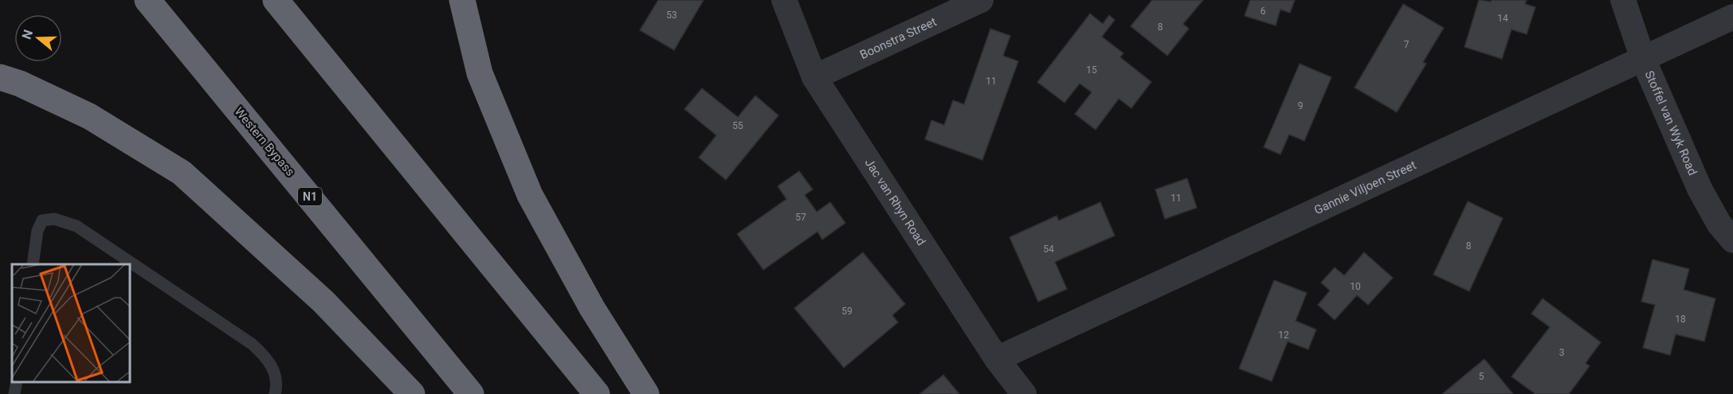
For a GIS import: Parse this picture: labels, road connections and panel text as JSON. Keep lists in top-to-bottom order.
{
  "streets": {
    "highway": ["Western Bypass", "N1"],
    "street": [
      "Boonstra Street",
      "Stoffel van Wyk Road",
      "Gannie Viljoen Street",
      "Jac van Rhyn Road"
    ]
  },
  "crossings": [
    ["Boonstra Street", "Jac van Rhyn Road"],
    ["Stoffel van Wyk Road", "Gannie Viljoen Street"],
    ["Gannie Viljoen Street", "Jac van Rhyn Road"]
  ],
  "house_numbers": [
    "6",
    "53",
    "14",
    "8",
    "7",
    "15",
    "11",
    "9",
    "55",
    "11",
    "57",
    "8",
    "54",
    "10",
    "59",
    "18",
    "12",
    "3",
    "5"
  ],
  "north": "left"
}
